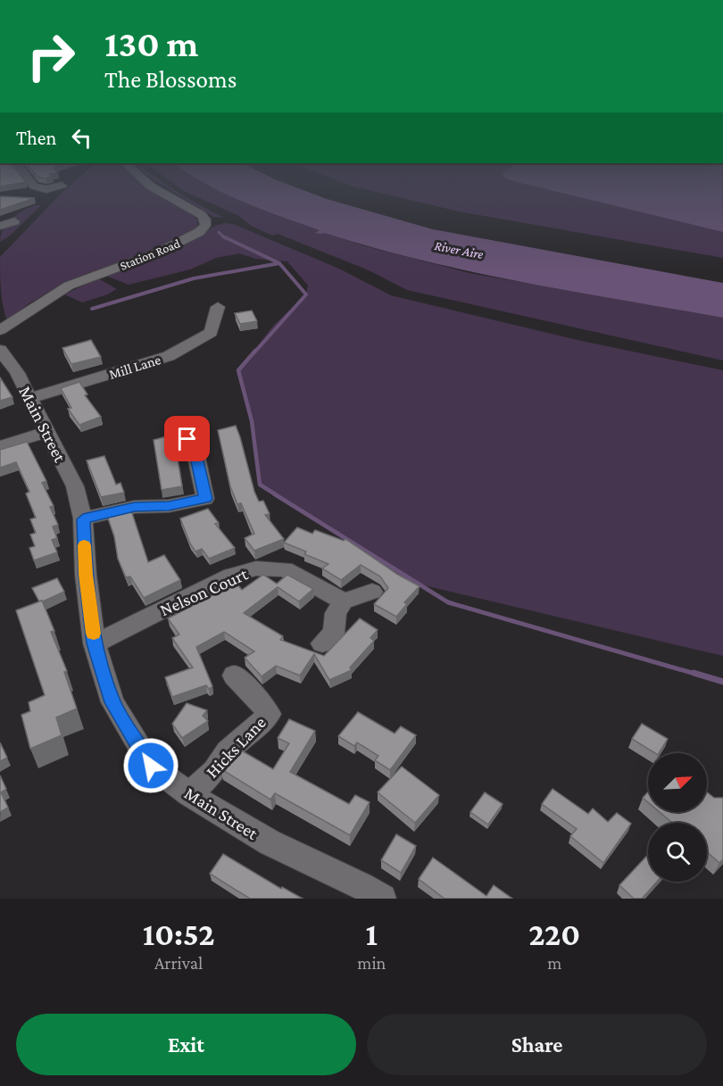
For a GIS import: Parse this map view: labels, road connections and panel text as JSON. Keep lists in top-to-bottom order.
{
  "streets": {
    "street": [
      "Station Road",
      "Mill Lane",
      "Main Street",
      "Nelson Court",
      "Hicks Lane"
    ]
  },
  "crossings": [
    ["Mill Lane", "Main Street"],
    ["Main Street", "Nelson Court"],
    ["Main Street", "Hicks Lane"]
  ],
  "water": ["River Aire"],
  "north": "top right",
  "page": {
    "turn": ["130 m", "The Blossoms"],
    "then": "Then",
    "eta": [
      "10:52",
      "Arrival",
      "1",
      "min",
      "220",
      "m"
    ],
    "buttons": ["Exit", "Share"]
  }
}
